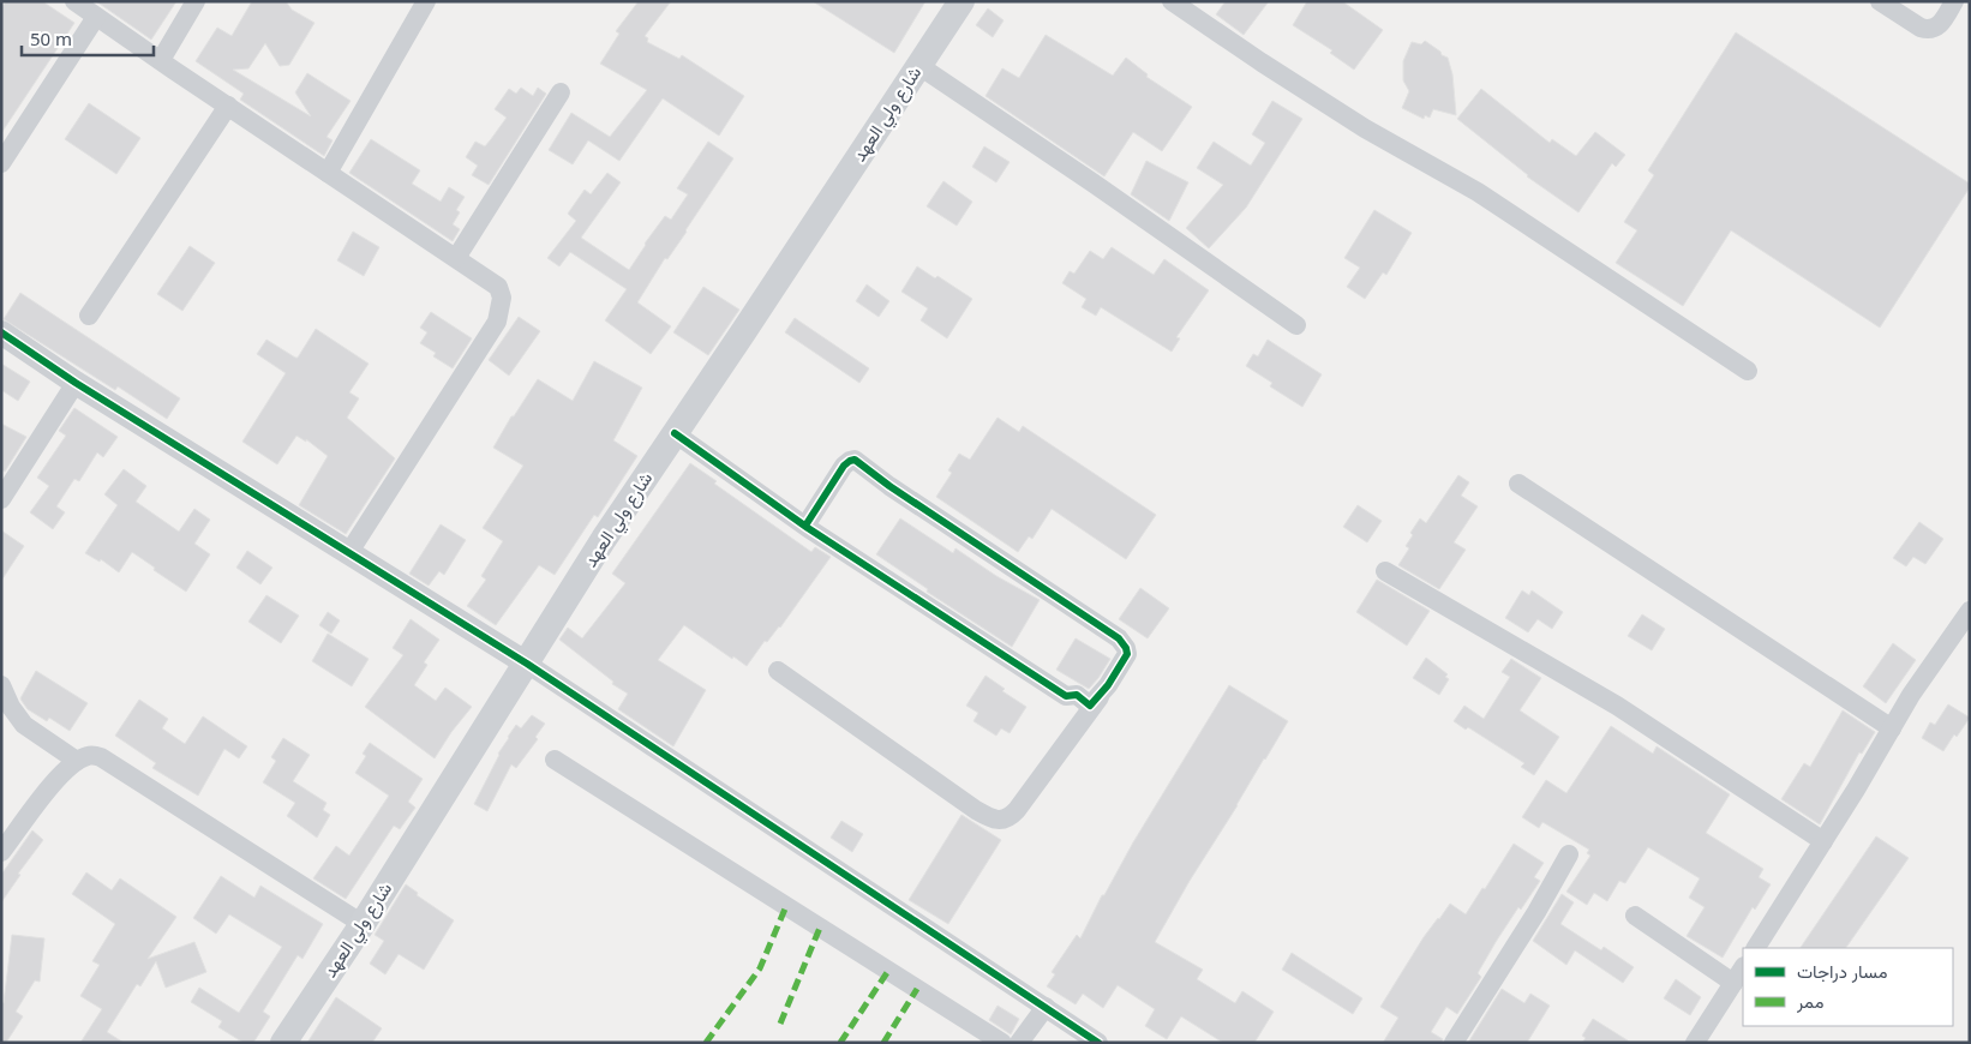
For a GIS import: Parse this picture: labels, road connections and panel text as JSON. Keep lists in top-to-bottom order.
{
  "streets": {
    "main road": ["شارع ولي العهد"]
  },
  "legend": ["مسار دراجات", "ممر"],
  "scale_bar": "50 m"
}
